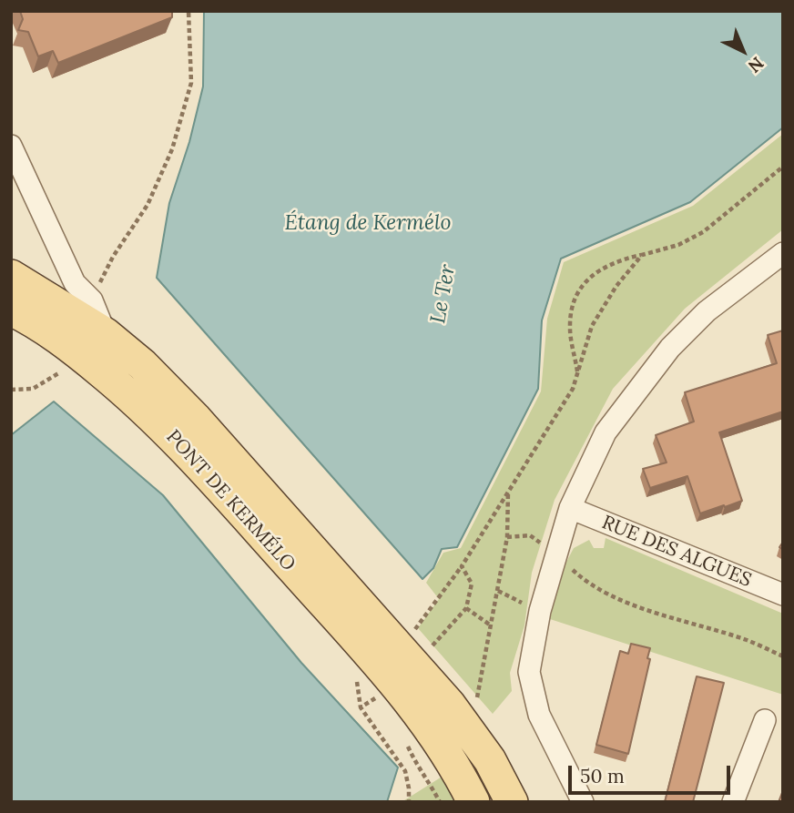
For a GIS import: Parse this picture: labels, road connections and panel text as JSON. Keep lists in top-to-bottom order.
{
  "streets": {
    "main road": ["PONT DE KERMÉLO"],
    "street": ["RUE DES ALGUES"]
  },
  "water": ["Étang de Kermélo", "Le Ter"],
  "scale_bar": "50 m",
  "north": "bottom right"
}
